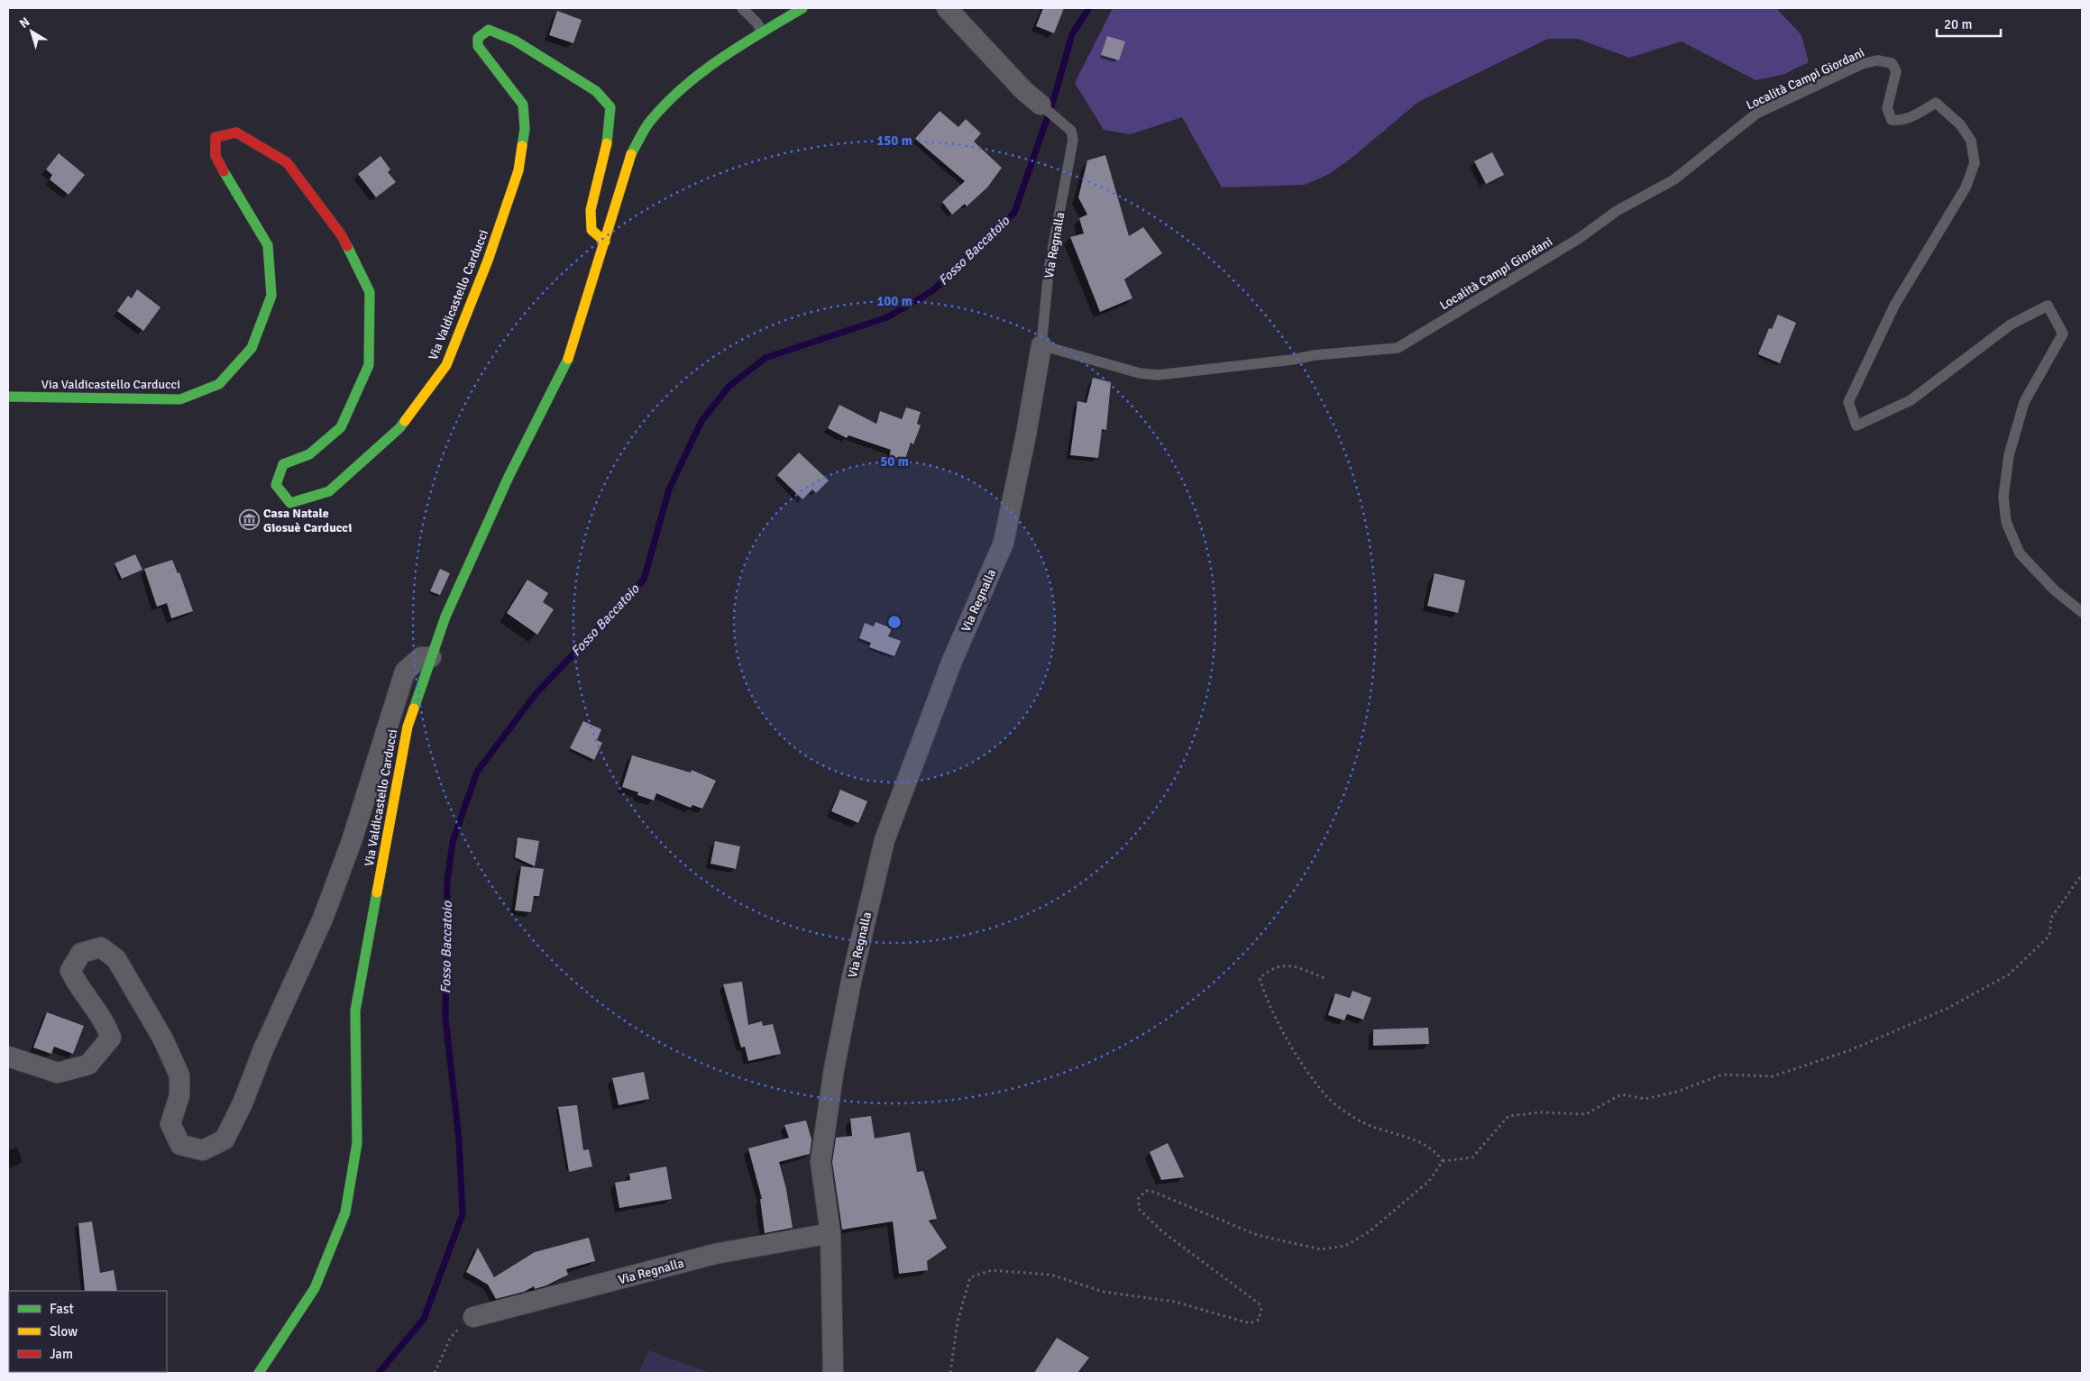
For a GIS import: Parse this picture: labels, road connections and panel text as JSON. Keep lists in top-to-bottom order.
{
  "streets": {
    "street": ["Via Regnalla", "Via Valdicastello Carducci"],
    "lane": ["Località Campi Giordani"]
  },
  "crossings": [
    ["Località Campi Giordani", "Via Regnalla"]
  ],
  "water": ["Fosso Baccatoio"],
  "places": {
    "museum": ["Casa Natale Giosuè Carducci"]
  },
  "legend": ["Fast", "Slow", "Jam"],
  "scale_bar": "20 m",
  "north": "top left",
  "rings": ["150 m", "100 m", "50 m"]
}
